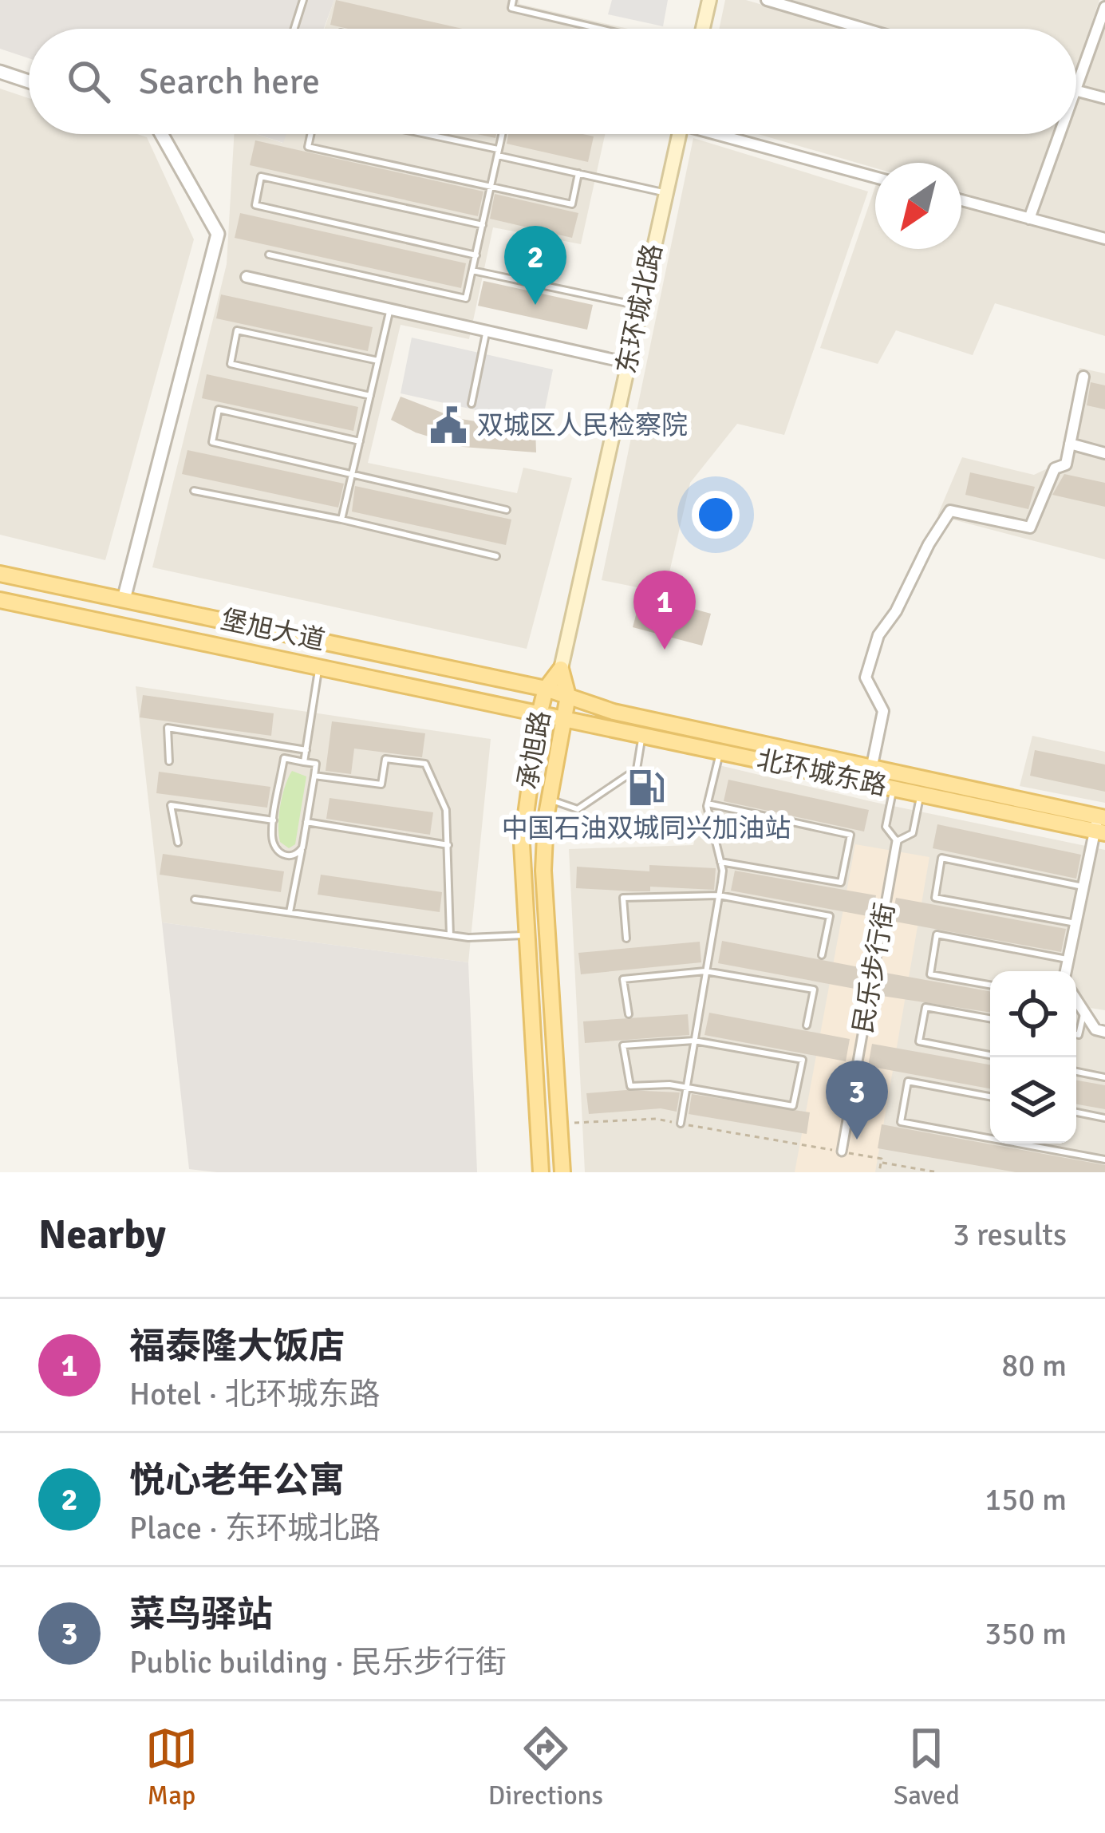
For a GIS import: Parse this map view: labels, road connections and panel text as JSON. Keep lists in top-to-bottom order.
{
  "streets": {
    "main road": [
      "东环城北路",
      "堡旭大道",
      "承旭路",
      "北环城东路"
    ],
    "street": ["民乐步行街"]
  },
  "crossings": [
    ["东环城北路", "承旭路"],
    ["堡旭大道", "承旭路"],
    ["堡旭大道", "北环城东路"],
    ["承旭路", "北环城东路"]
  ],
  "places": {
    "public building": ["双城区人民检察院"],
    "fuel station": ["中国石油双城同兴加油站"]
  },
  "north": "bottom left",
  "page": {
    "search": "Search here",
    "pins": ["2", "1", "3"],
    "heading": ["Nearby", "3 results"],
    "list": [
      {
        "mark": "1",
        "name": "福泰隆大饭店",
        "note": "Hotel · 北环城东路",
        "value": "80 m"
      },
      {
        "mark": "2",
        "name": "悦心老年公寓",
        "note": "Place · 东环城北路",
        "value": "150 m"
      },
      {
        "mark": "3",
        "name": "菜鸟驿站",
        "note": "Public building · 民乐步行街",
        "value": "350 m"
      }
    ],
    "nav": ["Map", "Directions", "Saved"]
  }
}
